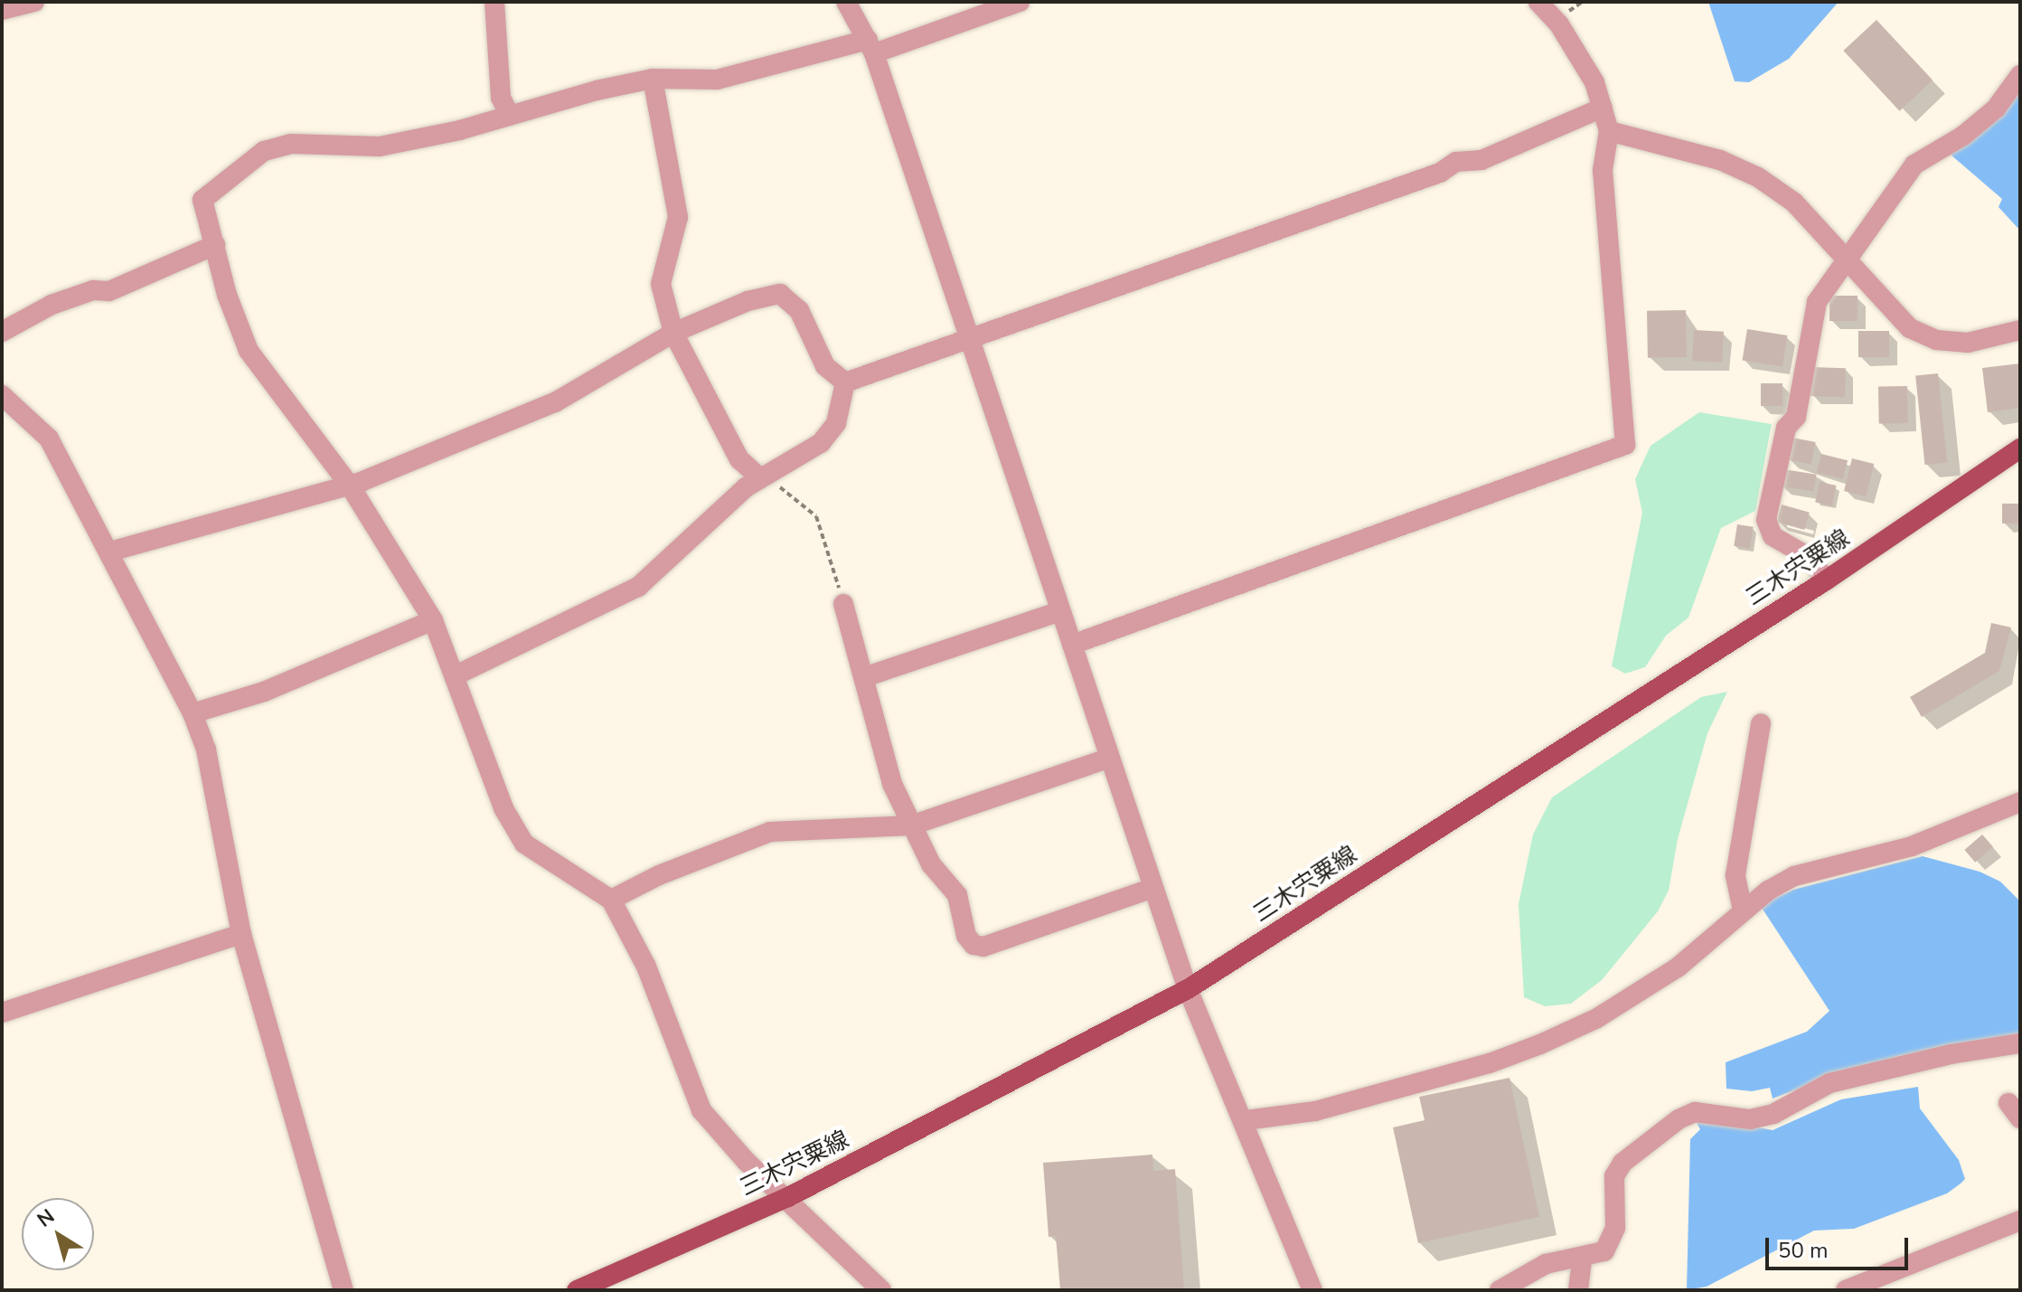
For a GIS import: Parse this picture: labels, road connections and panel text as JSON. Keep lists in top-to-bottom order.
{
  "streets": {
    "main road": ["三木宍粟線"]
  },
  "scale_bar": "50 m",
  "north": "top left"
}
